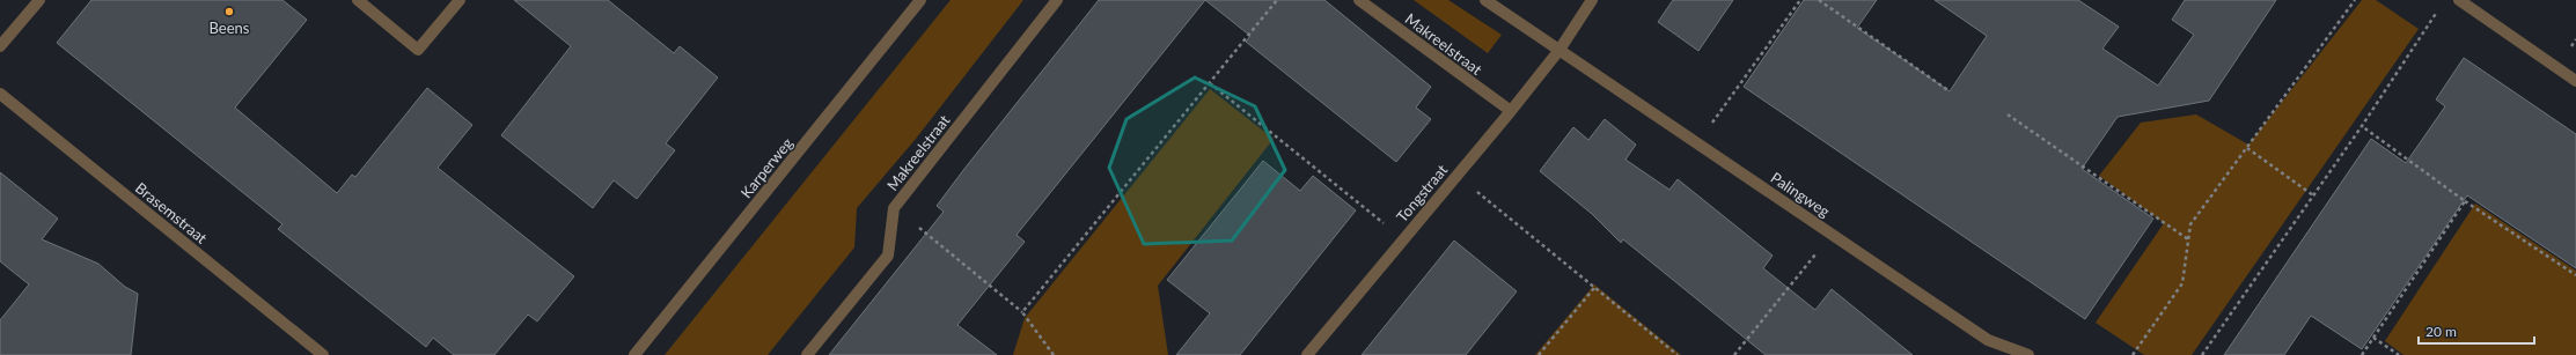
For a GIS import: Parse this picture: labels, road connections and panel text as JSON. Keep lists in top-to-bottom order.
{
  "streets": {
    "street": [
      "Makreelstraat",
      "Karperweg",
      "Tongstraat",
      "Palingweg",
      "Brasemstraat"
    ]
  },
  "crossings": [
    ["Makreelstraat", "Tongstraat"],
    ["Tongstraat", "Palingweg"]
  ],
  "places": ["Beens"],
  "scale_bar": "20 m"
}
